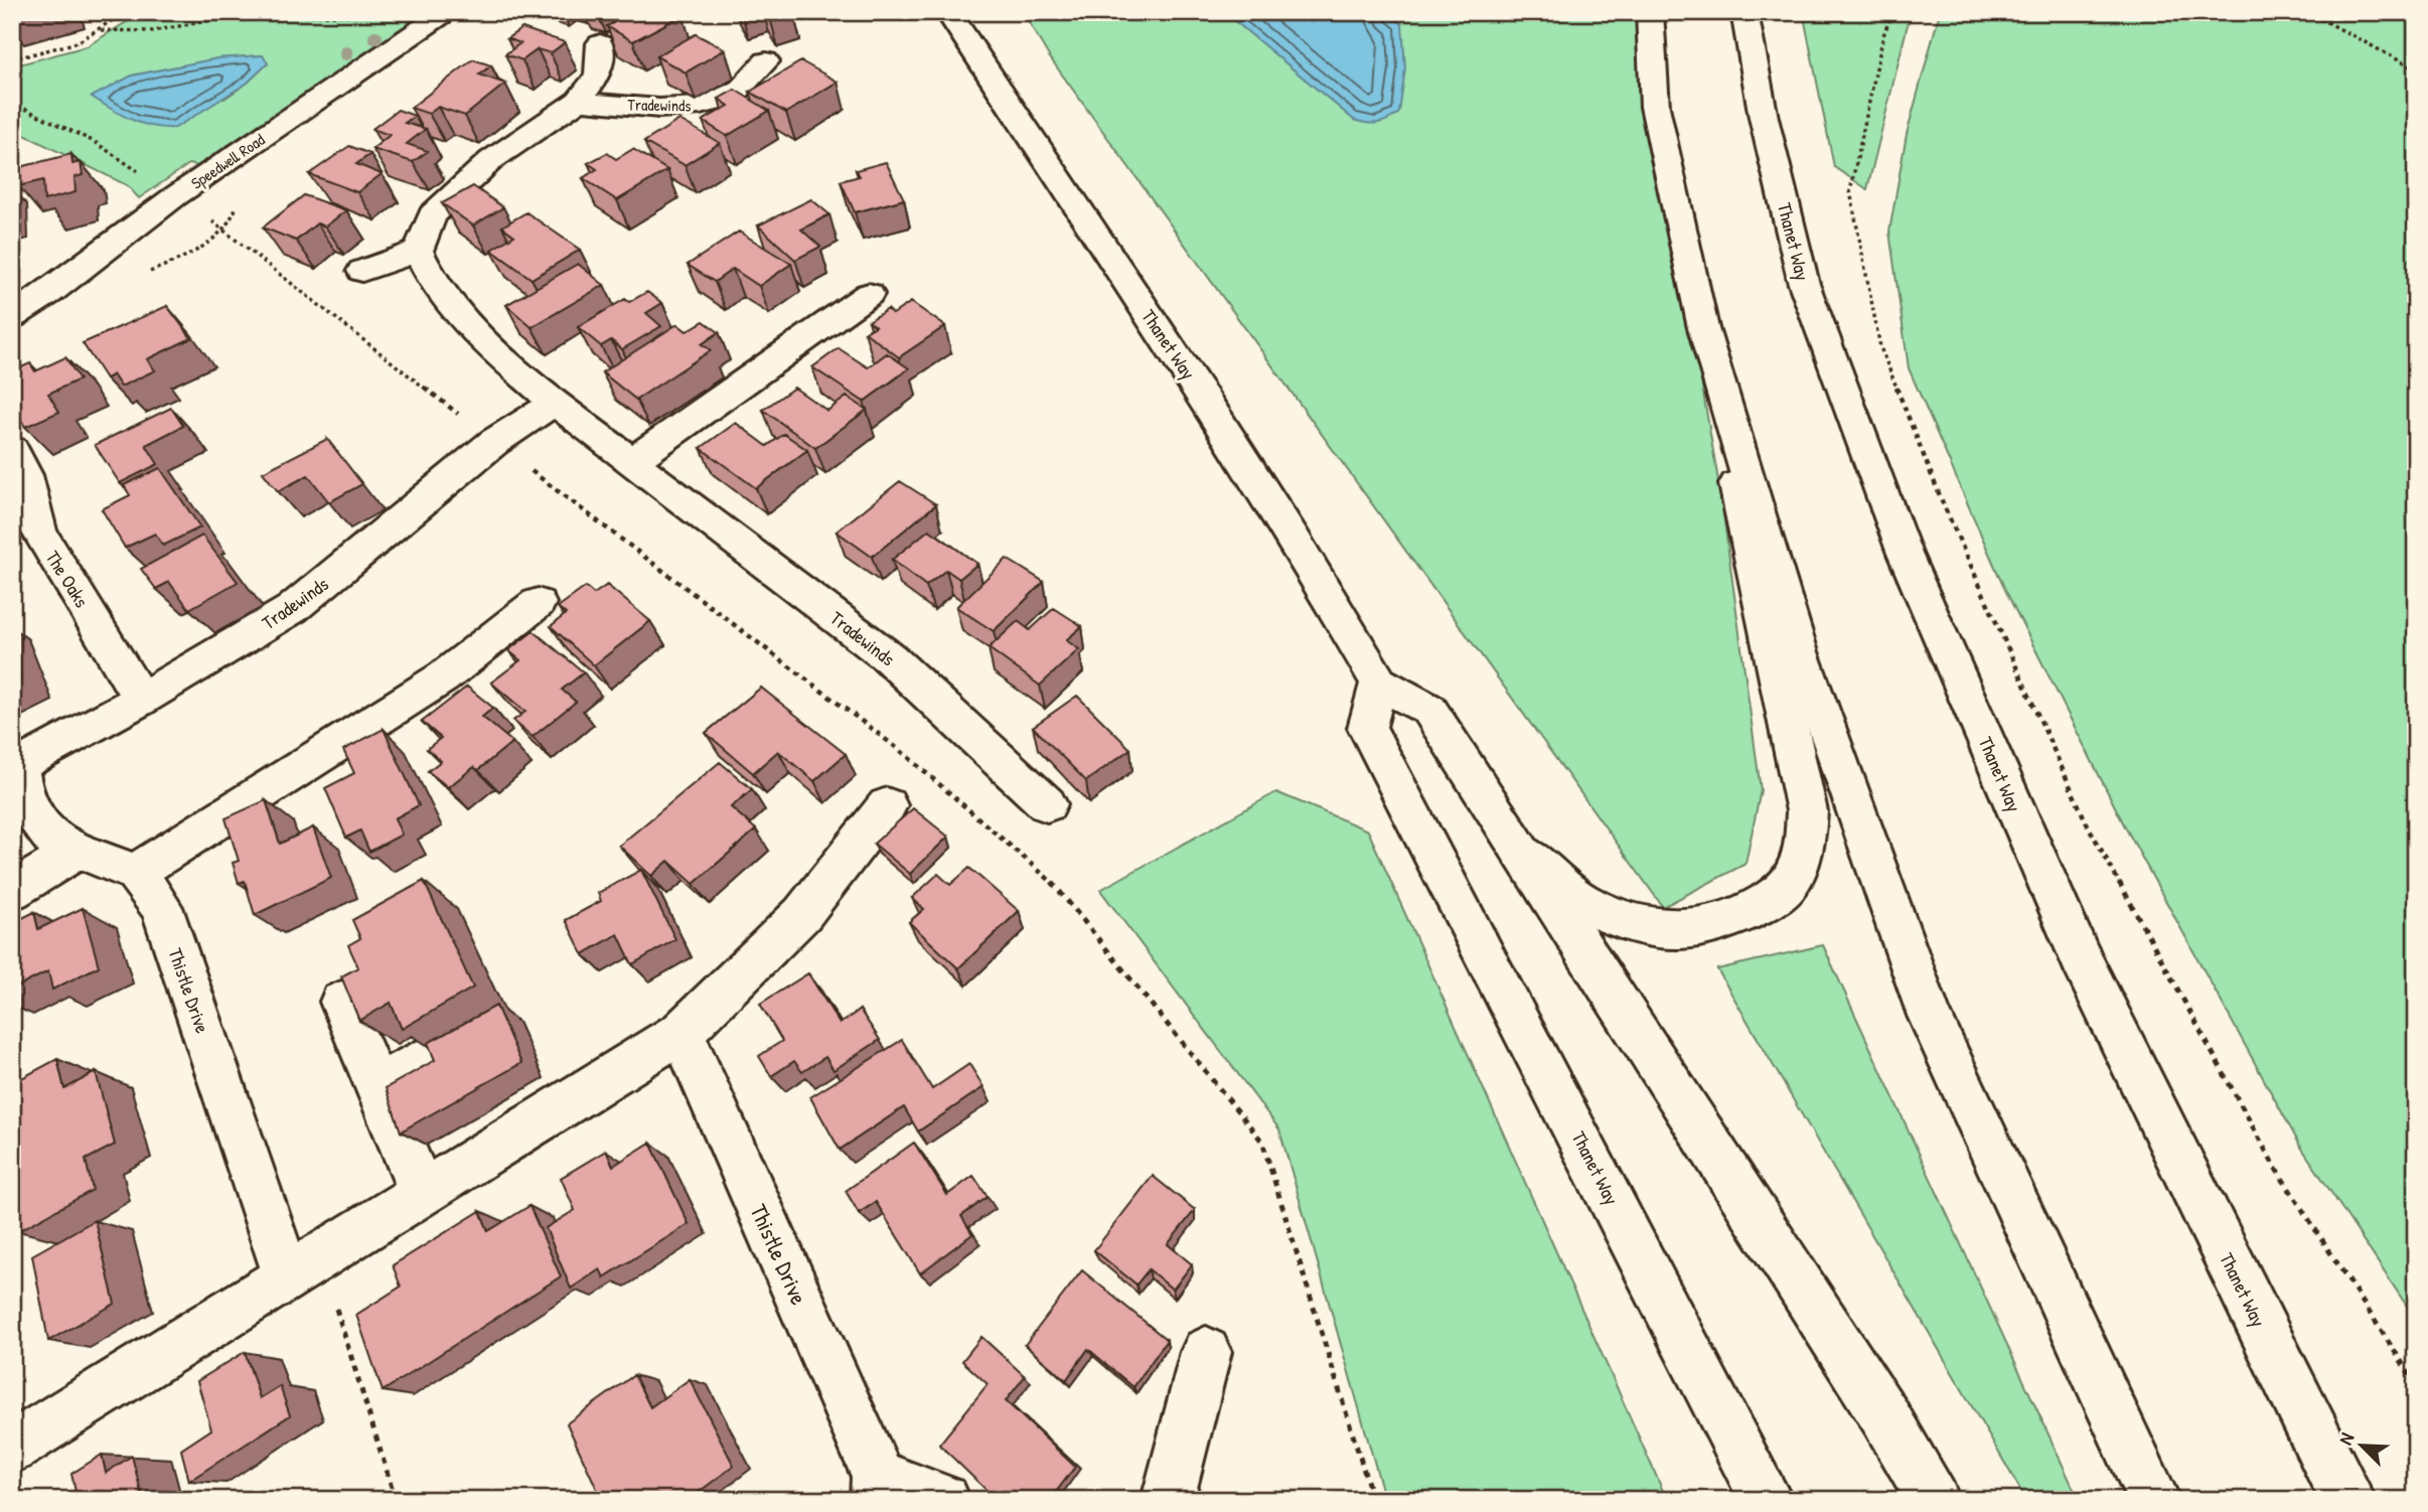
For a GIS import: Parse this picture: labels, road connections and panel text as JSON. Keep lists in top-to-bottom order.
{
  "streets": {
    "main road": [
      "Tradewinds",
      "Speedwell Road",
      "Thanet Way",
      "The Oaks",
      "Thistle Drive"
    ]
  },
  "crossings": [
    ["Tradewinds", "The Oaks"]
  ],
  "north": "top left"
}
